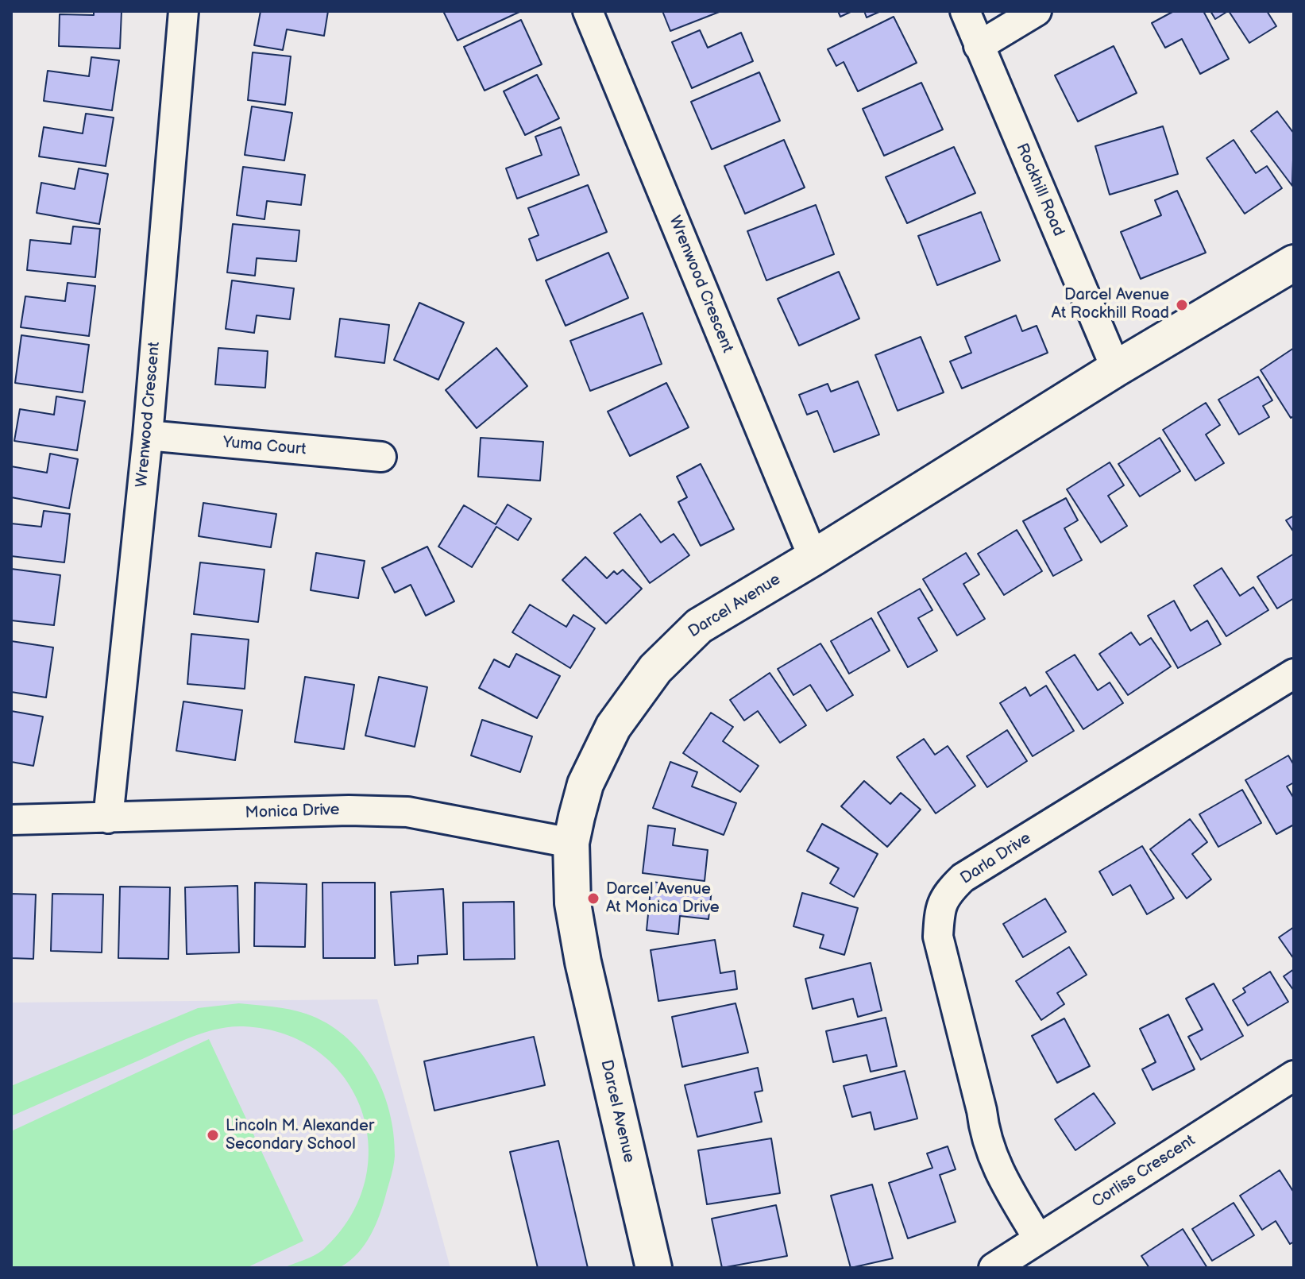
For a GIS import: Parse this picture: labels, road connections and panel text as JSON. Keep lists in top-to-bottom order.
{
  "streets": {
    "street": [
      "Rockhill Road",
      "Wrenwood Crescent",
      "Yuma Court",
      "Darcel Avenue",
      "Monica Drive",
      "Darla Drive",
      "Corliss Crescent"
    ]
  },
  "crossings": [
    ["Rockhill Road", "Darcel Avenue"],
    ["Wrenwood Crescent", "Yuma Court"],
    ["Wrenwood Crescent", "Darcel Avenue"],
    ["Wrenwood Crescent", "Monica Drive"],
    ["Darcel Avenue", "Monica Drive"],
    ["Darla Drive", "Corliss Crescent"]
  ],
  "places": ["Darcel Avenue At Rockhill Road", "Darcel Avenue At Monica Drive", "Lincoln M. Alexander Secondary School"]
}
